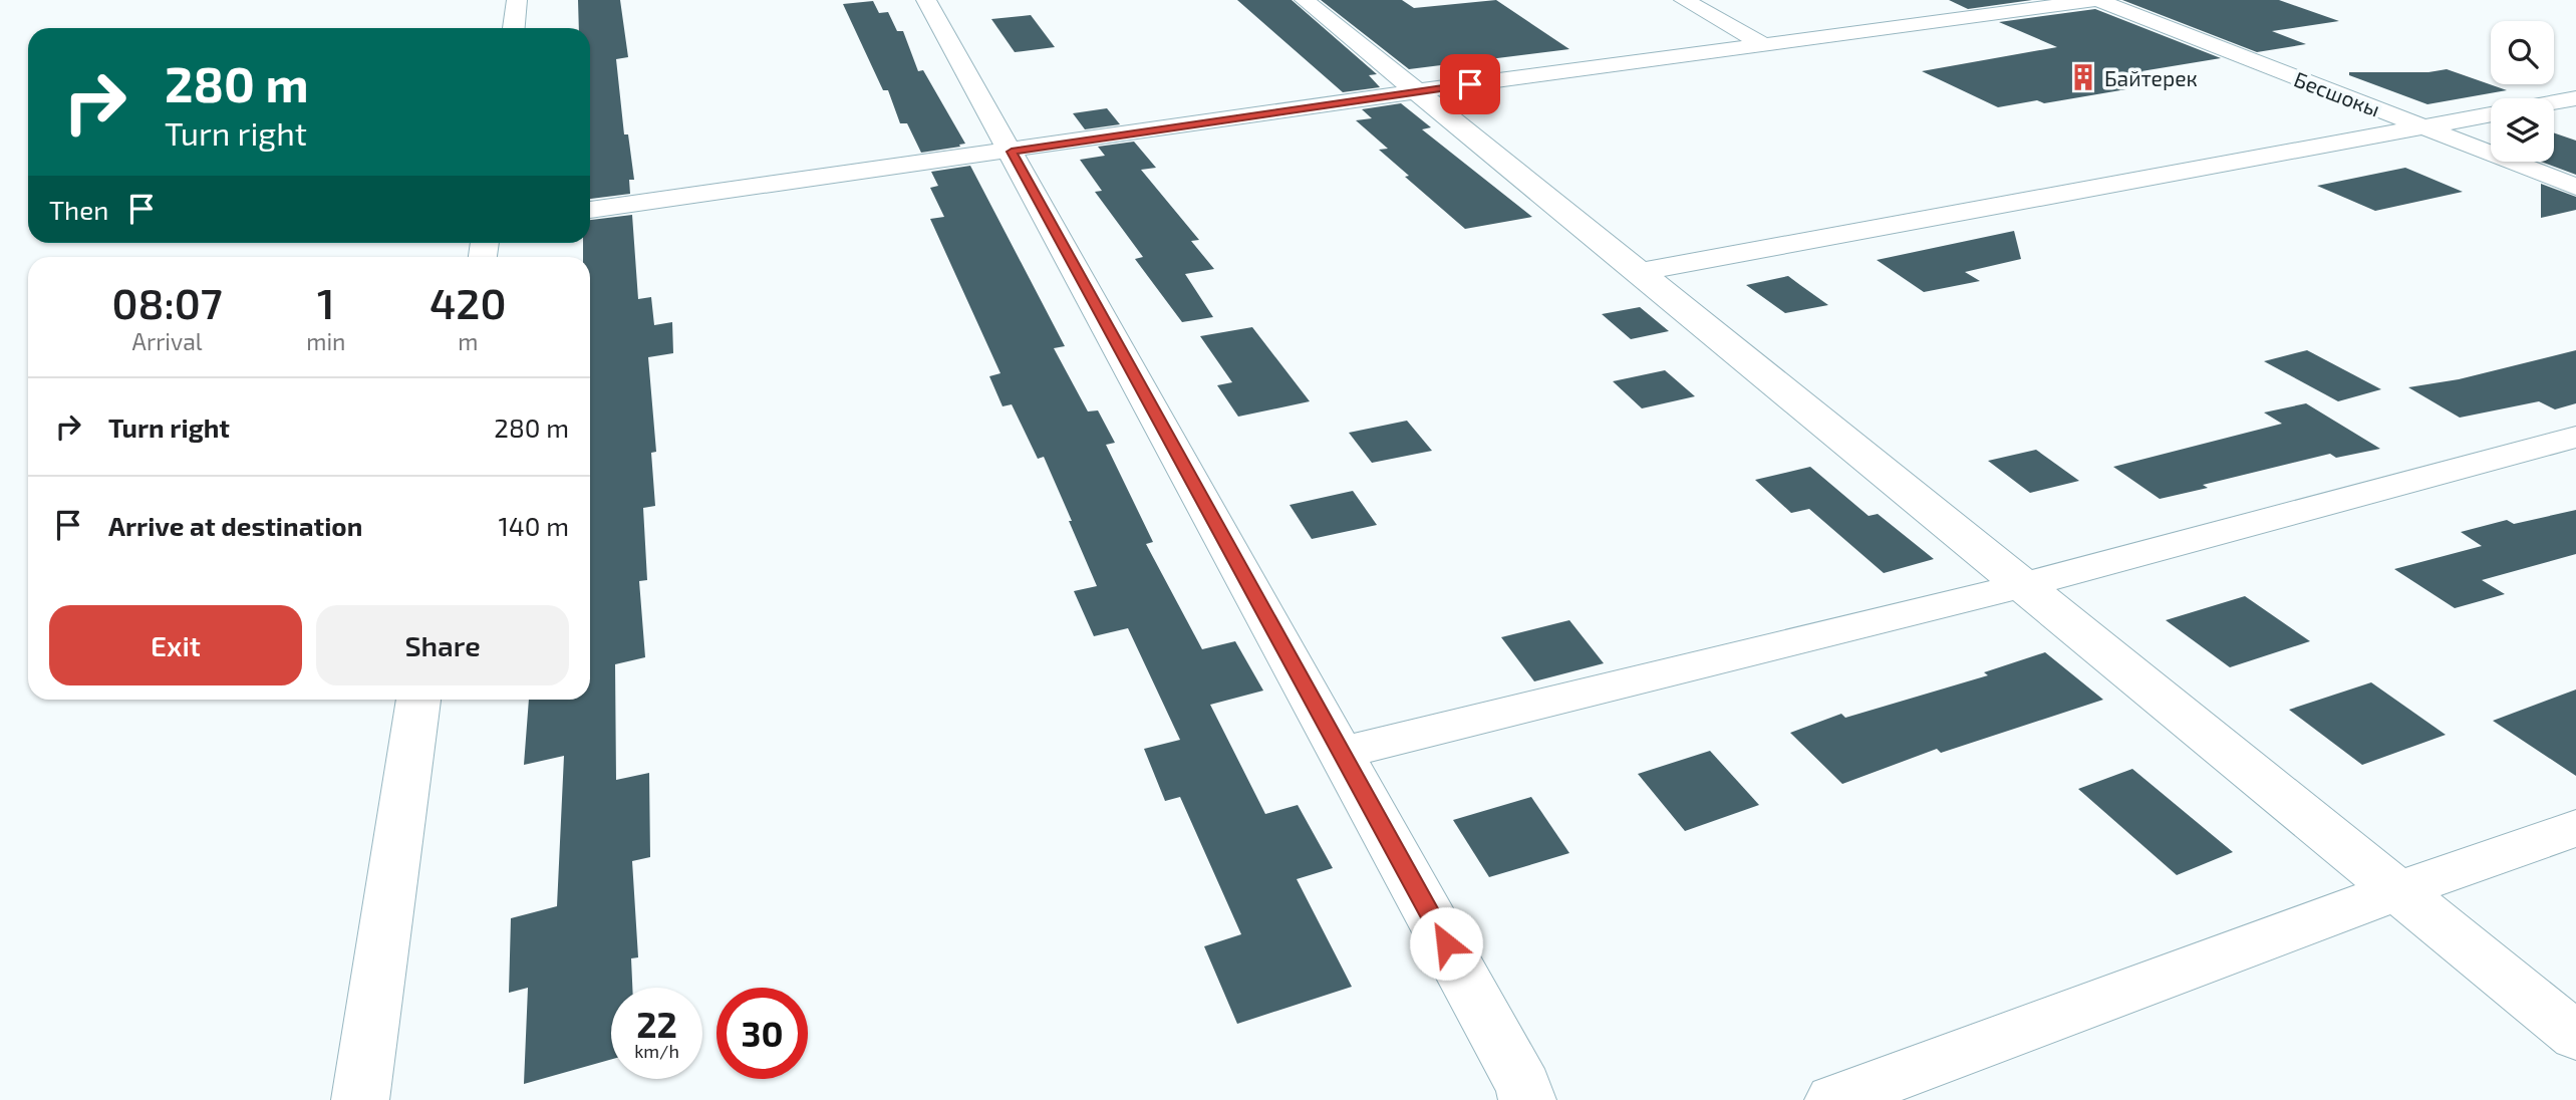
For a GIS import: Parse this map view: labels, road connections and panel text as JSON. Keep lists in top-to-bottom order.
{
  "streets": {
    "street": ["Бесшокы"]
  },
  "places": {
    "building": ["Байтерек"]
  },
  "page": {
    "turn": ["280 m", "Turn right"],
    "then": "Then",
    "eta": [
      "08:07",
      "Arrival",
      "1",
      "min",
      "420",
      "m"
    ],
    "list": [
      {
        "name": "Turn right",
        "value": "280 m"
      },
      {
        "name": "Arrive at destination",
        "value": "140 m"
      }
    ],
    "buttons": ["Exit", "Share"],
    "speed": "22 km/h",
    "limit": "30"
  }
}
